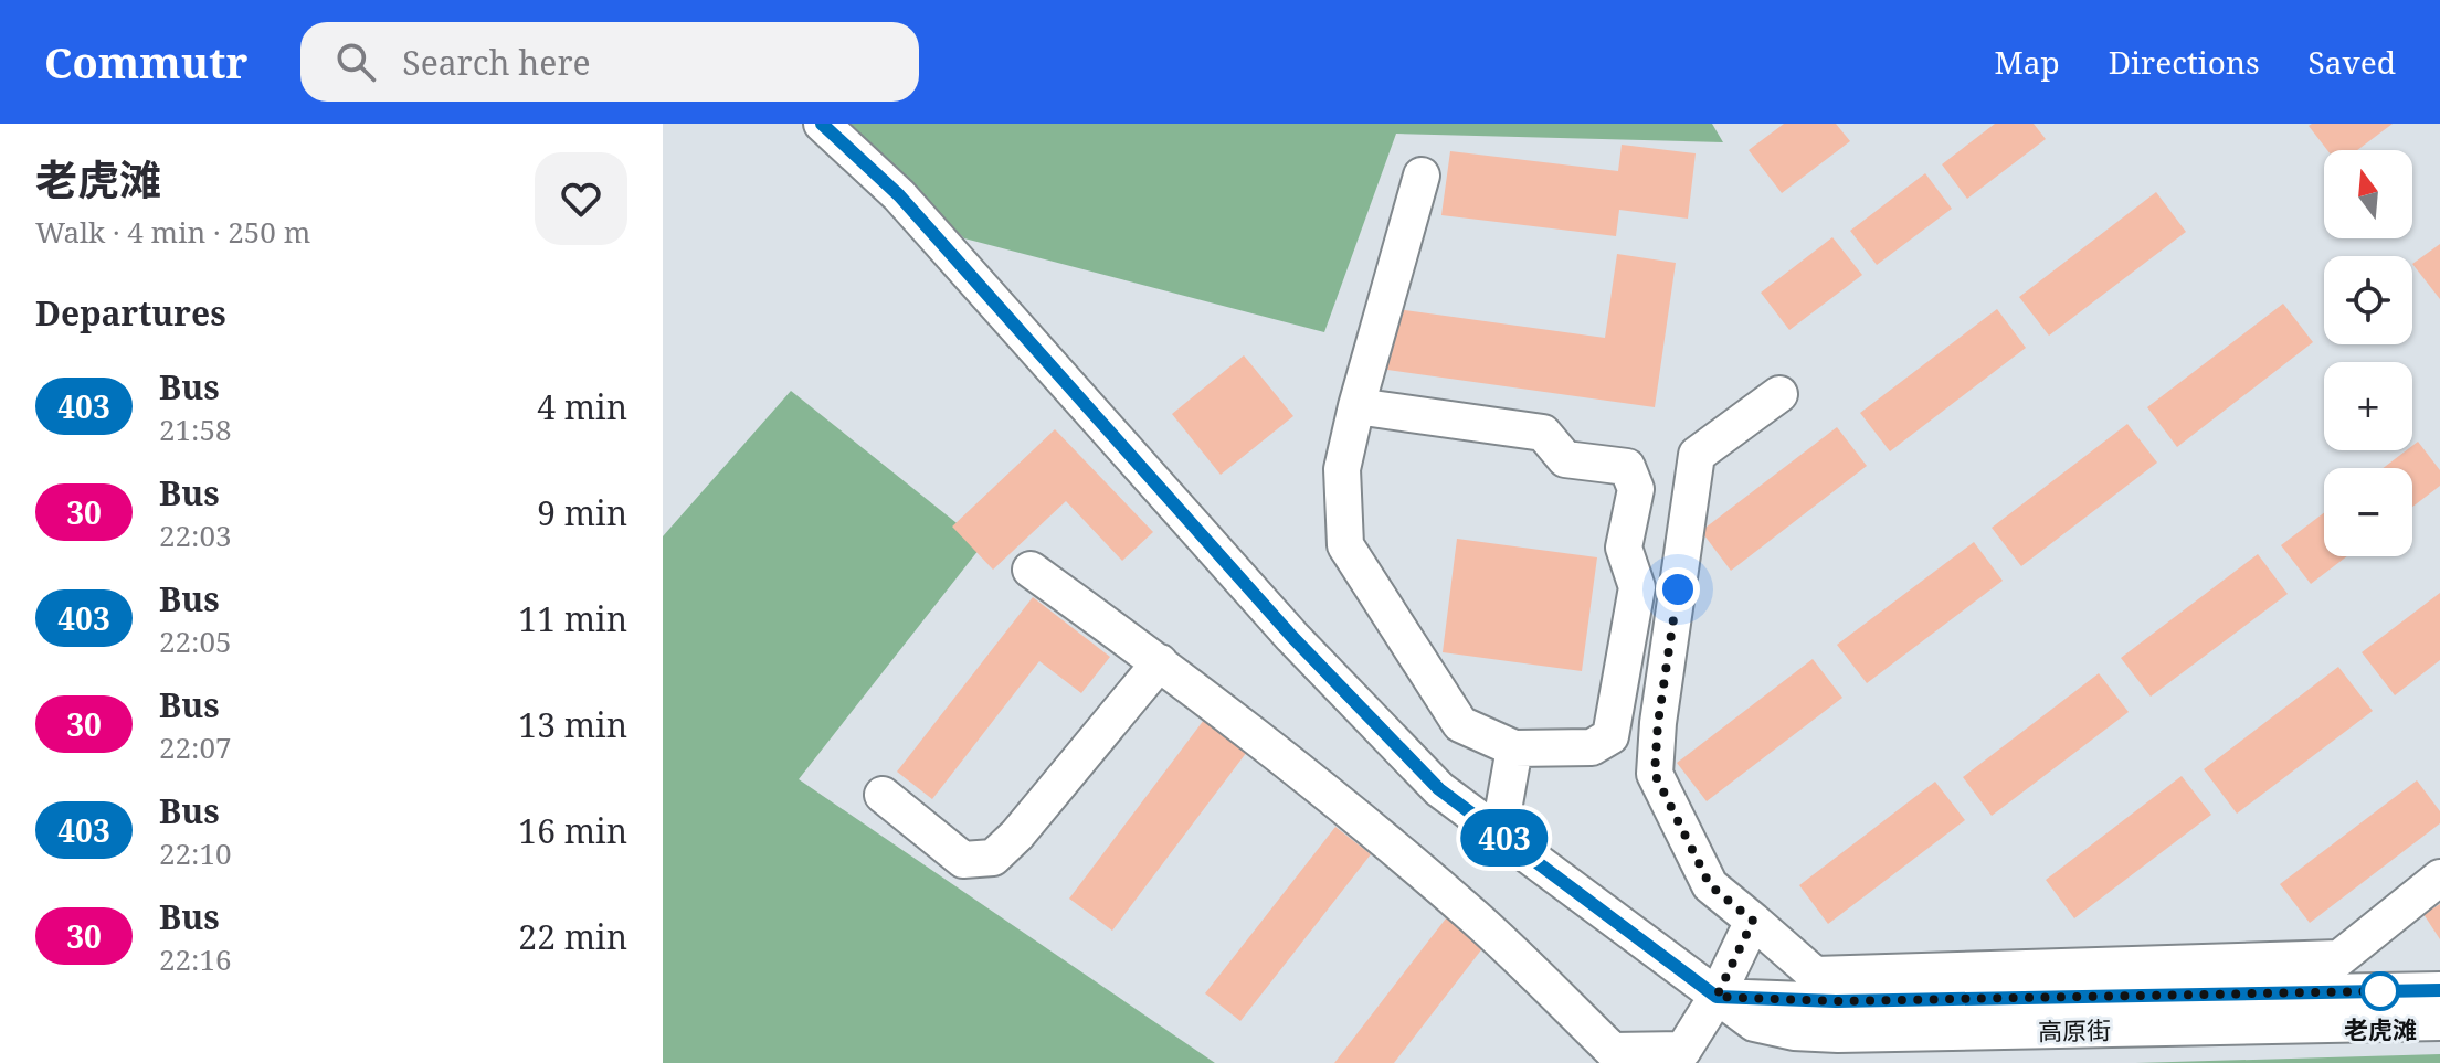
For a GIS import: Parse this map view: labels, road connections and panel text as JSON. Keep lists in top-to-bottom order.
{
  "streets": {
    "street": ["高原街"]
  },
  "places": ["老虎滩"],
  "lines": ["bus line 403"],
  "north": "top",
  "page": {
    "header": "Commutr",
    "search": "Search here",
    "nav": ["Map", "Directions", "Saved"],
    "heading": [
      ["老虎滩", "Walk · 4 min · 250 m"],
      "Departures"
    ],
    "on_map": "403",
    "map_buttons": ["+", "−"],
    "list": [
      {
        "mark": "403",
        "name": "Bus",
        "note": "21:58",
        "value": "4 min"
      },
      {
        "mark": "30",
        "name": "Bus",
        "note": "22:03",
        "value": "9 min"
      },
      {
        "mark": "403",
        "name": "Bus",
        "note": "22:05",
        "value": "11 min"
      },
      {
        "mark": "30",
        "name": "Bus",
        "note": "22:07",
        "value": "13 min"
      },
      {
        "mark": "403",
        "name": "Bus",
        "note": "22:10",
        "value": "16 min"
      },
      {
        "mark": "30",
        "name": "Bus",
        "note": "22:16",
        "value": "22 min"
      }
    ]
  }
}
